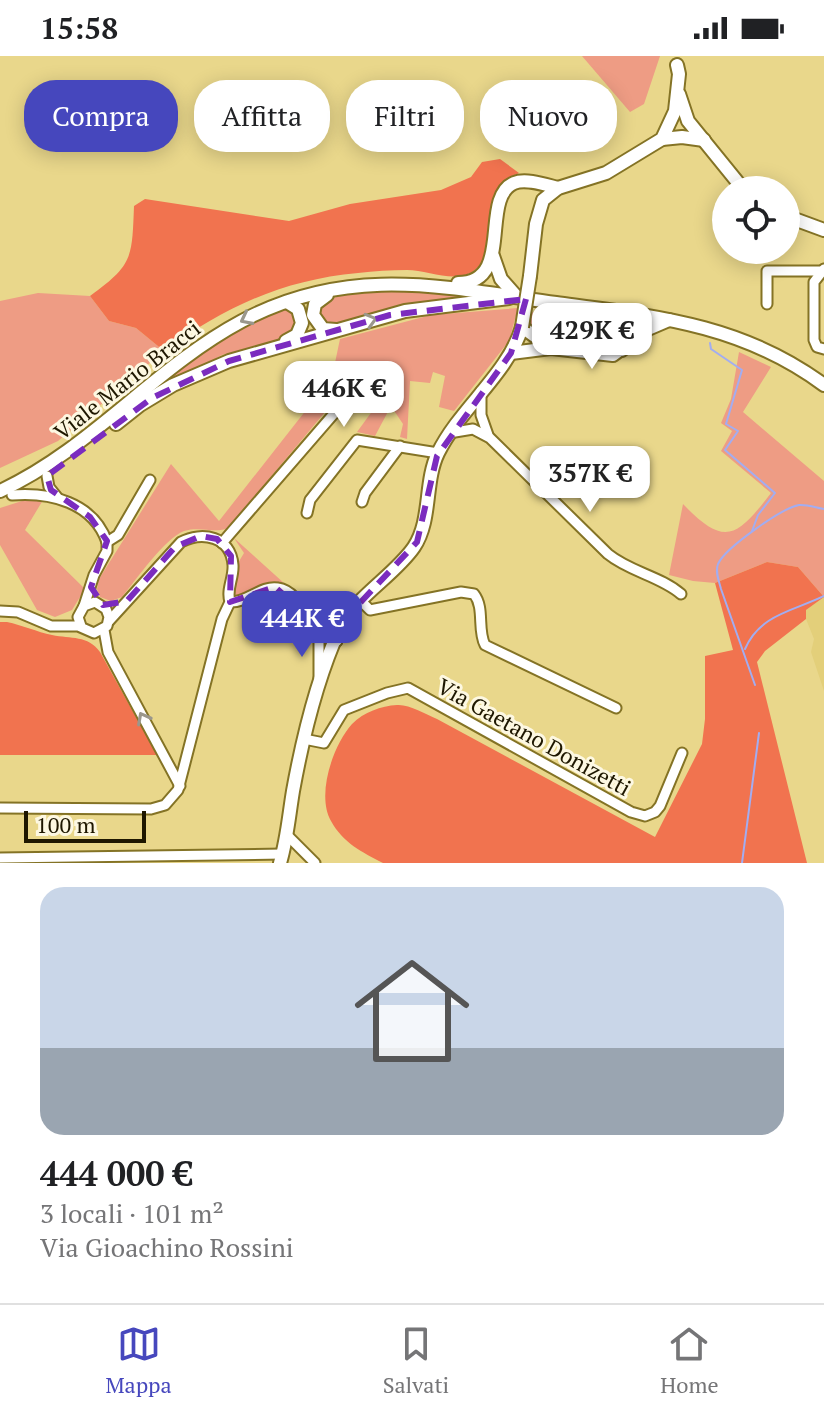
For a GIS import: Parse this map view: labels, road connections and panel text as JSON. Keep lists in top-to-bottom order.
{
  "streets": {
    "street": ["Viale Mario Bracci", "Via Gaetano Donizetti"]
  },
  "scale_bar": "100 m",
  "page": {
    "status": "15:58",
    "chip": [
      "Compra",
      "Affitta",
      "Filtri",
      "Nuovo"
    ],
    "price": [
      "429K €",
      "446K €",
      "357K €",
      "444K €"
    ],
    "scale": "100 m",
    "list": [
      {
        "name": "444 000 €",
        "note": "3 locali · 101 m² · Via Gioachino Rossini"
      }
    ],
    "tabs": ["Mappa", "Salvati", "Home"]
  }
}
